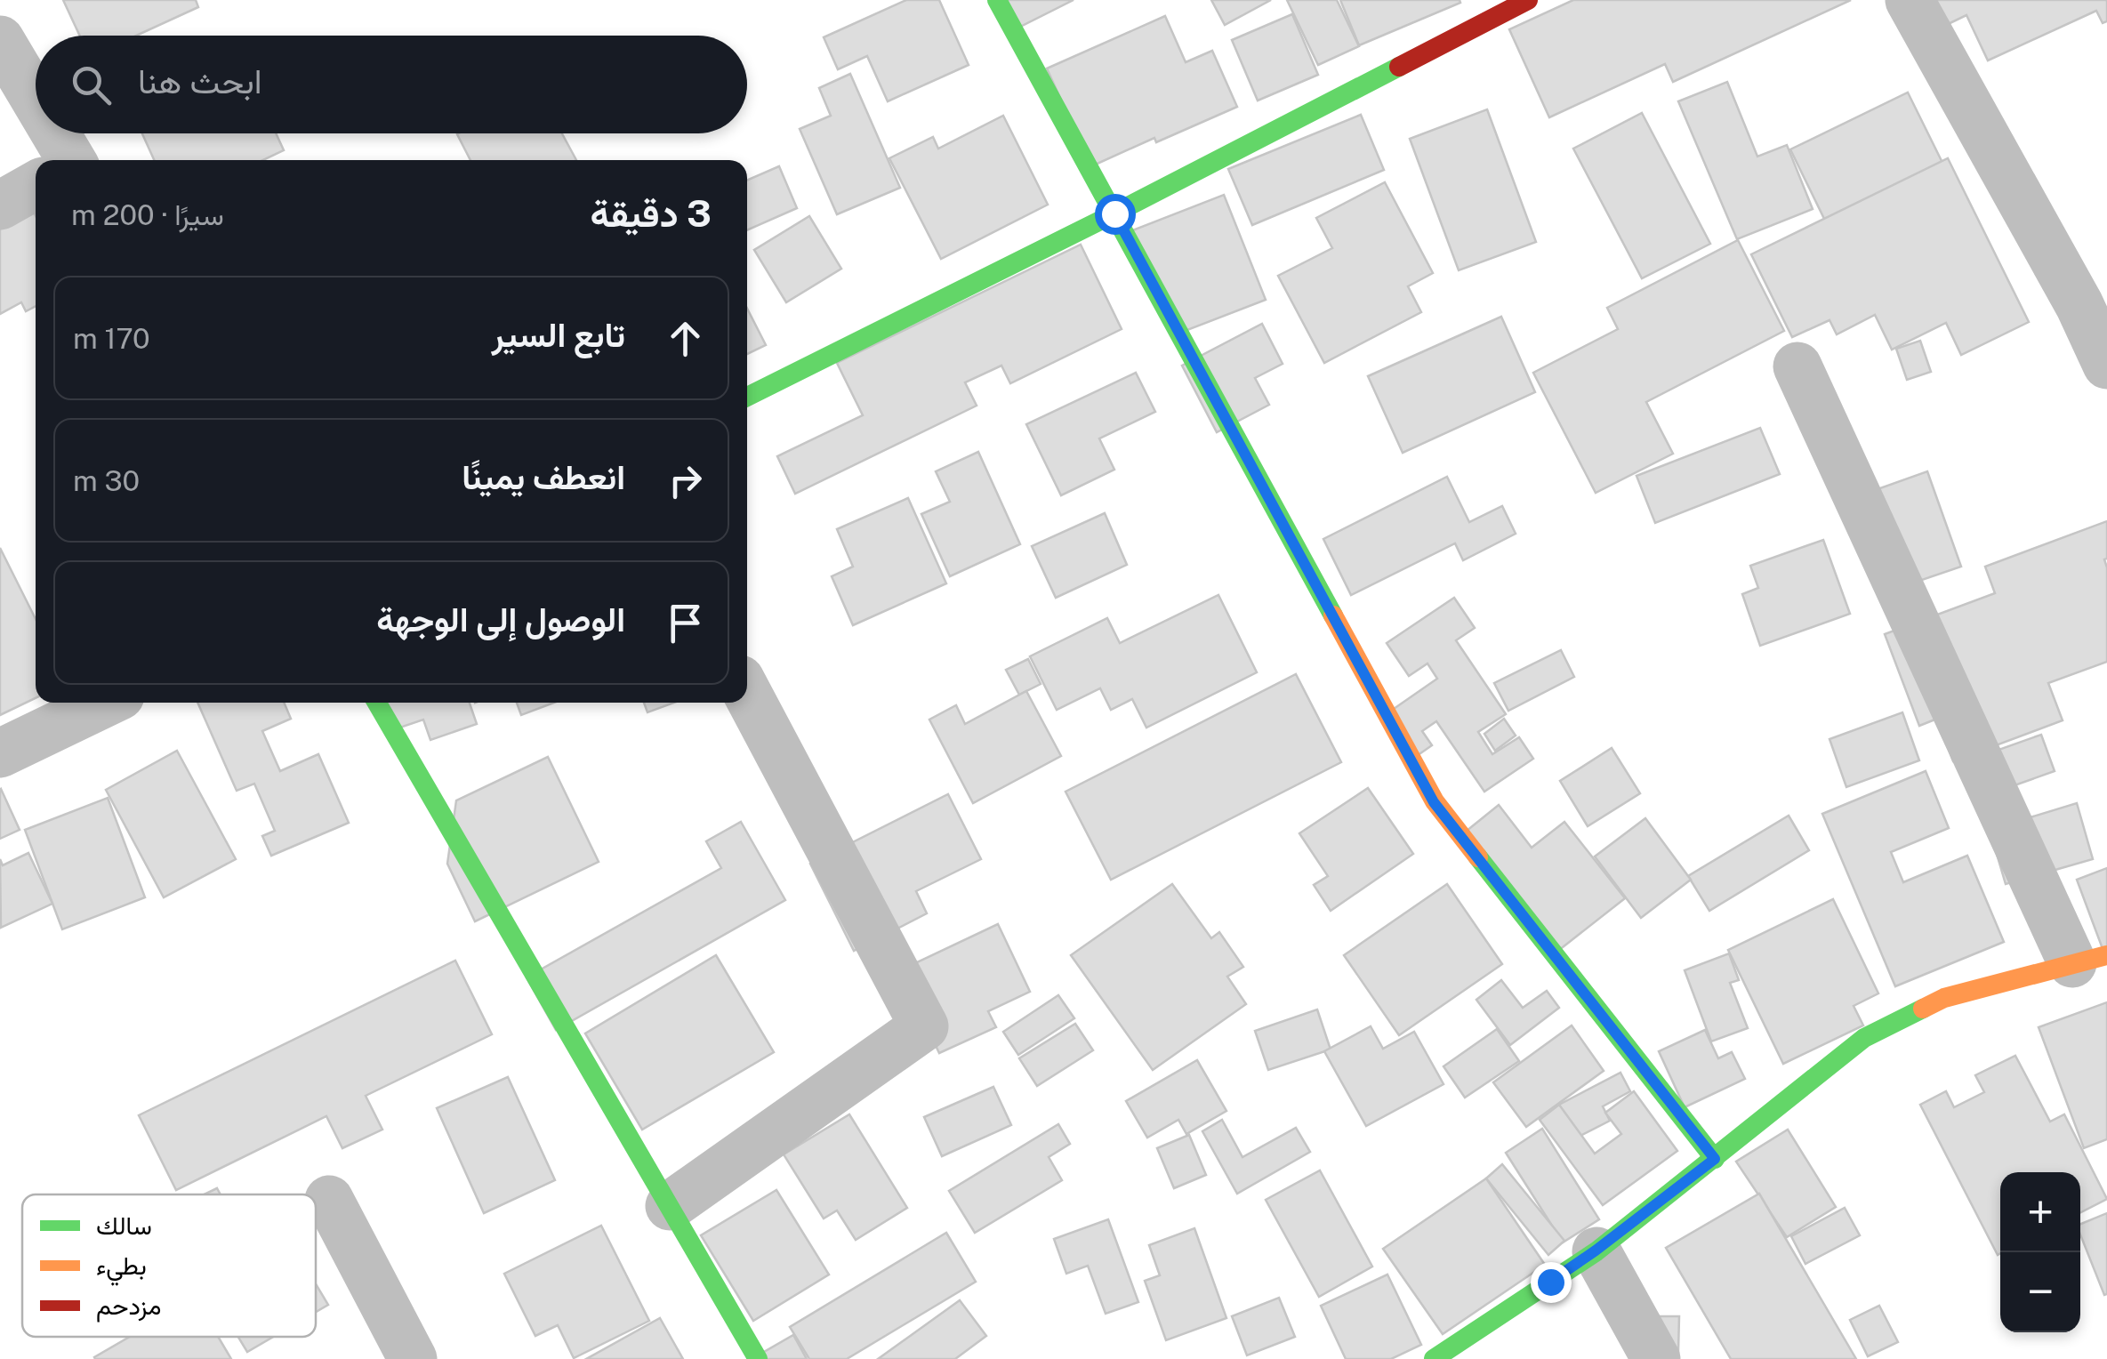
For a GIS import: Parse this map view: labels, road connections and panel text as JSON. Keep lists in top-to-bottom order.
{
  "legend": ["سالك", "بطيء", "مزدحم"],
  "page": {
    "search": "ابحث هنا",
    "heading": ["3 دقيقة", "سيرًا · 200 m"],
    "list": [
      ["تابع السير", "170 m"],
      ["انعطف يمينًا", "30 m"],
      "الوصول إلى الوجهة"
    ],
    "map_buttons": ["+", "−"]
  }
}
